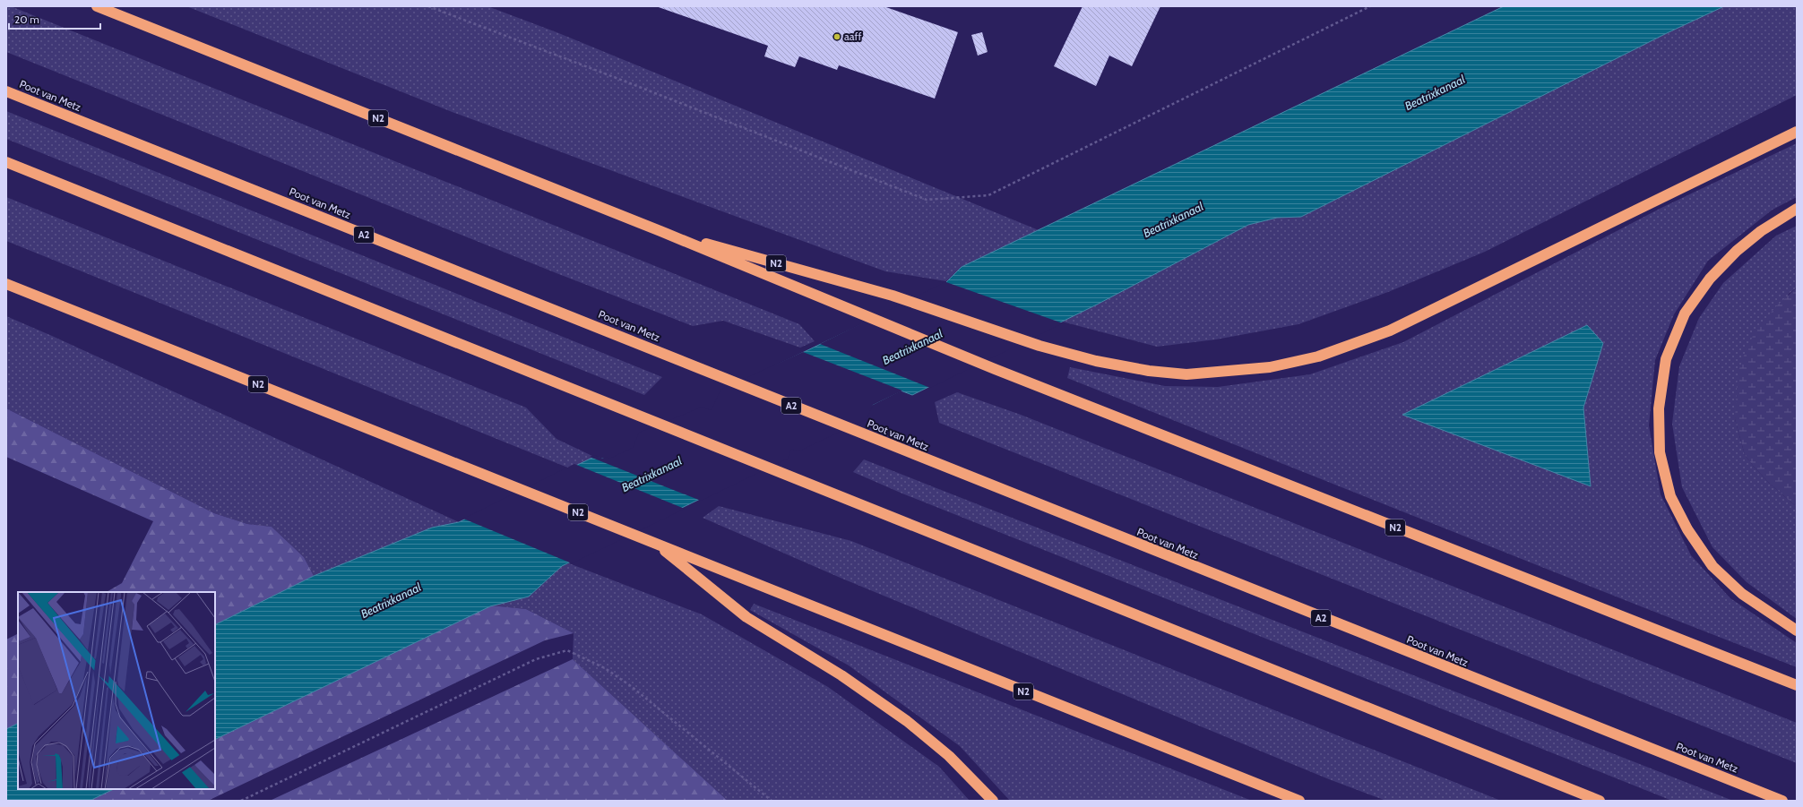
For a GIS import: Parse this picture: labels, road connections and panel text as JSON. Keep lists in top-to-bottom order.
{
  "streets": {
    "highway": ["Poot van Metz", "N2", "A2"]
  },
  "water": ["Beatrixkanaal"],
  "places": ["aaff"],
  "scale_bar": "20 m"
}
